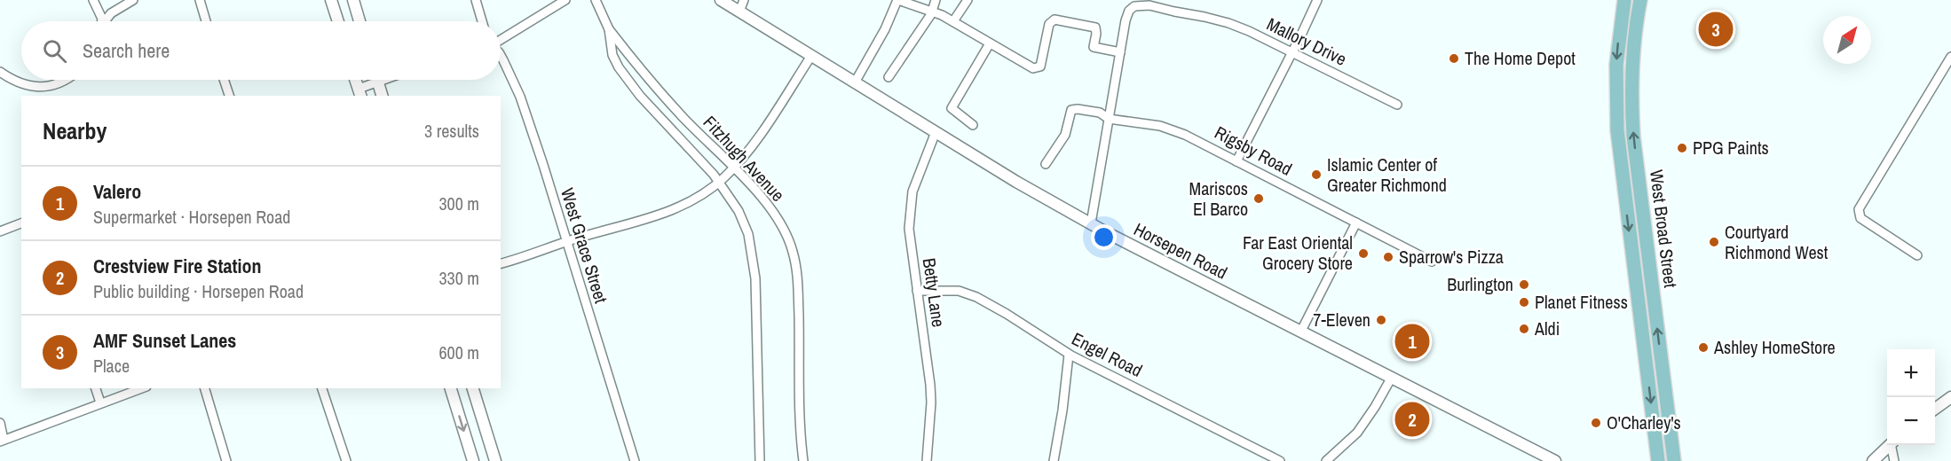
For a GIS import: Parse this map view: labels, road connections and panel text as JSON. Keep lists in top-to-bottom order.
{
  "streets": {
    "main road": ["West Broad Street"],
    "street": [
      "Mallory Drive",
      "Rigsby Road",
      "Fitzhugh Avenue",
      "West Grace Street",
      "Horsepen Road",
      "Betty Lane",
      "Engel Road"
    ]
  },
  "crossings": [
    ["Horsepen Road", "Betty Lane"],
    ["Betty Lane", "Engel Road"]
  ],
  "places": [
    "The Home Depot",
    "PPG Paints",
    "Islamic Center of Greater Richmond",
    "Mariscos El Barco",
    "Courtyard Richmond West",
    "Far East Oriental Grocery Store",
    "Sparrow's Pizza",
    "Burlington",
    "Planet Fitness",
    "7-Eleven",
    "Aldi",
    "Ashley HomeStore",
    "O'Charley's"
  ],
  "north": "top right",
  "page": {
    "pins": ["3", "1", "2"],
    "search": "Search here",
    "heading": ["Nearby", "3 results"],
    "list": [
      {
        "mark": "1",
        "name": "Valero",
        "note": "Supermarket · Horsepen Road",
        "value": "300 m"
      },
      {
        "mark": "2",
        "name": "Crestview Fire Station",
        "note": "Public building · Horsepen Road",
        "value": "330 m"
      },
      {
        "mark": "3",
        "name": "AMF Sunset Lanes",
        "note": "Place",
        "value": "600 m"
      }
    ],
    "map_buttons": ["+", "−"]
  }
}
